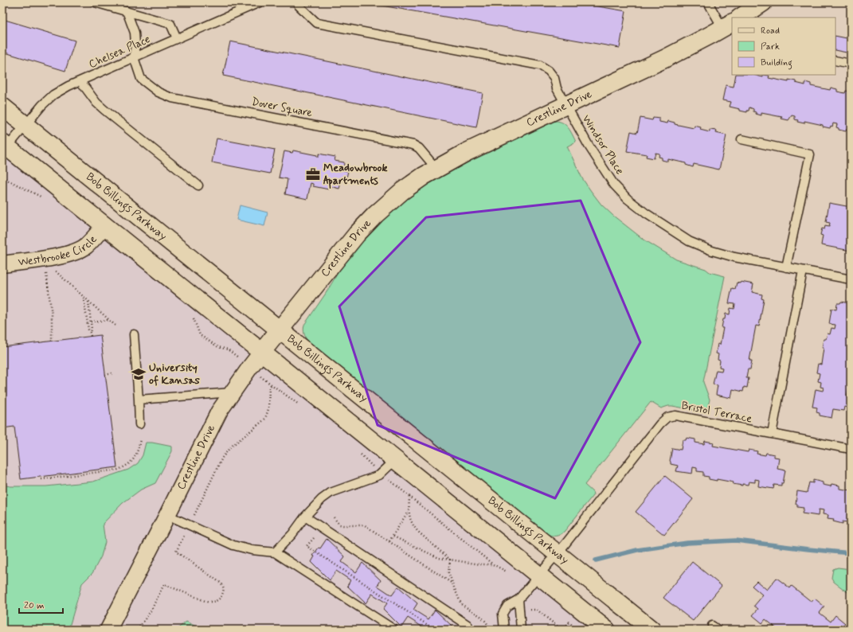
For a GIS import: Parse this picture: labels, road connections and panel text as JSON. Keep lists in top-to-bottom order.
{
  "streets": {
    "main road": ["Crestline Drive", "Bob Billings Parkway"],
    "street": ["Westbrooke Circle"],
    "lane": [
      "Chelsea Place",
      "Dover Square",
      "Windsor Place",
      "Bristol Terrace"
    ]
  },
  "crossings": [
    ["Chelsea Place", "Dover Square"],
    ["Chelsea Place", "Bob Billings Parkway"],
    ["Dover Square", "Crestline Drive"],
    ["Crestline Drive", "Windsor Place"],
    ["Crestline Drive", "Bob Billings Parkway"],
    ["Bob Billings Parkway", "Bristol Terrace"]
  ],
  "places": {
    "office": ["Meadowbrook Apartments"],
    "school or university": ["University of Kansas"]
  },
  "legend": ["Road", "Park", "Building"],
  "scale_bar": "20 m"
}
